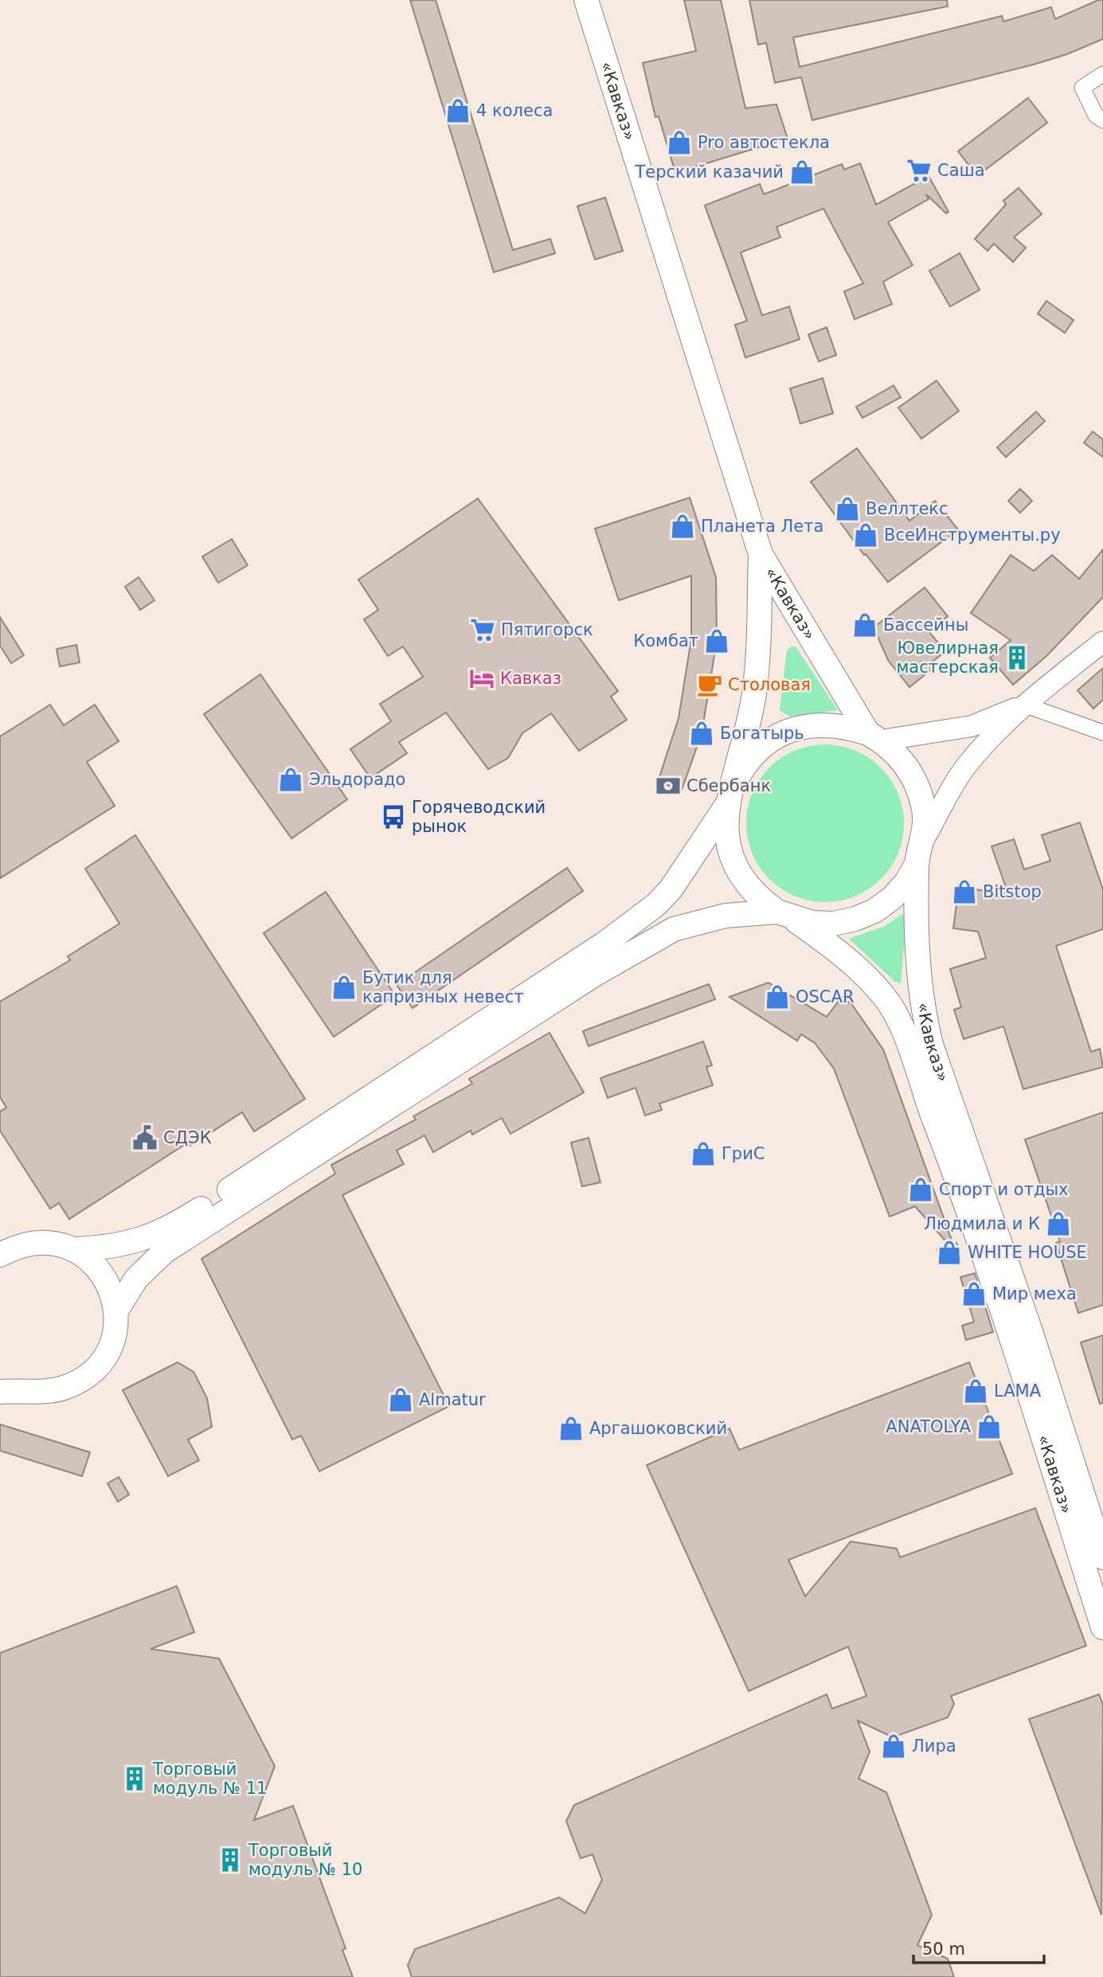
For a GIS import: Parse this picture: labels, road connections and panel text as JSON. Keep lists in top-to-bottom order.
{
  "streets": {
    "main road": ["«Кавказ»"]
  },
  "places": {
    "shop": [
      "4 колеса",
      "Pro автостекла",
      "Терский казачий",
      "Веллтекс",
      "Планета Лета",
      "ВсеИнструменты.ру",
      "Бассейны",
      "Комбат",
      "Богатырь",
      "Эльдорадо",
      "Bitstop",
      "Бутик для капризных невест",
      "OSCAR",
      "ГриС",
      "Спорт и отдых",
      "Людмила и К",
      "WHITE HOUSE",
      "Мир меха",
      "LAMA",
      "Almatur",
      "ANATOLYA",
      "Аргашоковский",
      "Лира"
    ],
    "supermarket": ["Саша", "Пятигорск"],
    "building": ["Ювелирная мастерская", "Торговый модуль № 11", "Торговый модуль № 10"],
    "hotel": ["Кавказ"],
    "cafe": ["Столовая"],
    "bank": ["Сбербанк"],
    "bus stop": ["Горячеводский рынок"],
    "public building": ["СДЭК"]
  },
  "scale_bar": "50 m"
}
